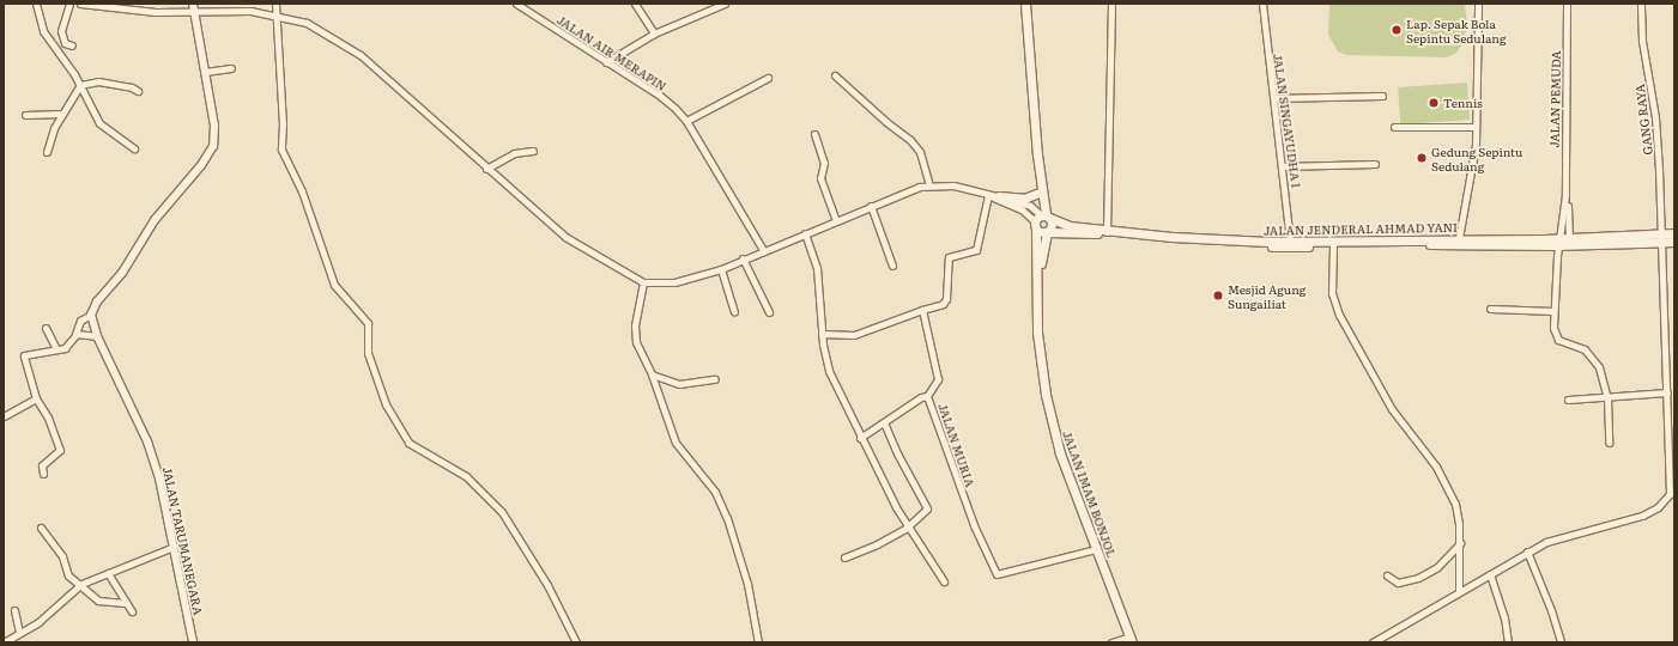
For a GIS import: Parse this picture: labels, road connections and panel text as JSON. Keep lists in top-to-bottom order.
{
  "streets": {
    "main road": ["JALAN JENDERAL AHMAD YANI", "JALAN IMAM BONJOL"],
    "street": [
      "JALAN AIR MERAPIN",
      "JALAN PEMUDA",
      "GANG RAYA",
      "JALAN SINGAYUDHA I",
      "JALAN MURIA",
      "JALAN TARUMANEGARA"
    ]
  },
  "crossings": [
    ["JALAN PEMUDA", "JALAN JENDERAL AHMAD YANI"],
    ["GANG RAYA", "JALAN JENDERAL AHMAD YANI"],
    ["JALAN SINGAYUDHA I", "JALAN JENDERAL AHMAD YANI"],
    ["JALAN JENDERAL AHMAD YANI", "JALAN IMAM BONJOL"],
    ["JALAN MURIA", "JALAN IMAM BONJOL"]
  ],
  "places": [
    "Lap. Sepak Bola Sepintu Sedulang",
    "Tennis",
    "Gedung Sepintu Sedulang",
    "Mesjid Agung Sungailiat"
  ]
}
